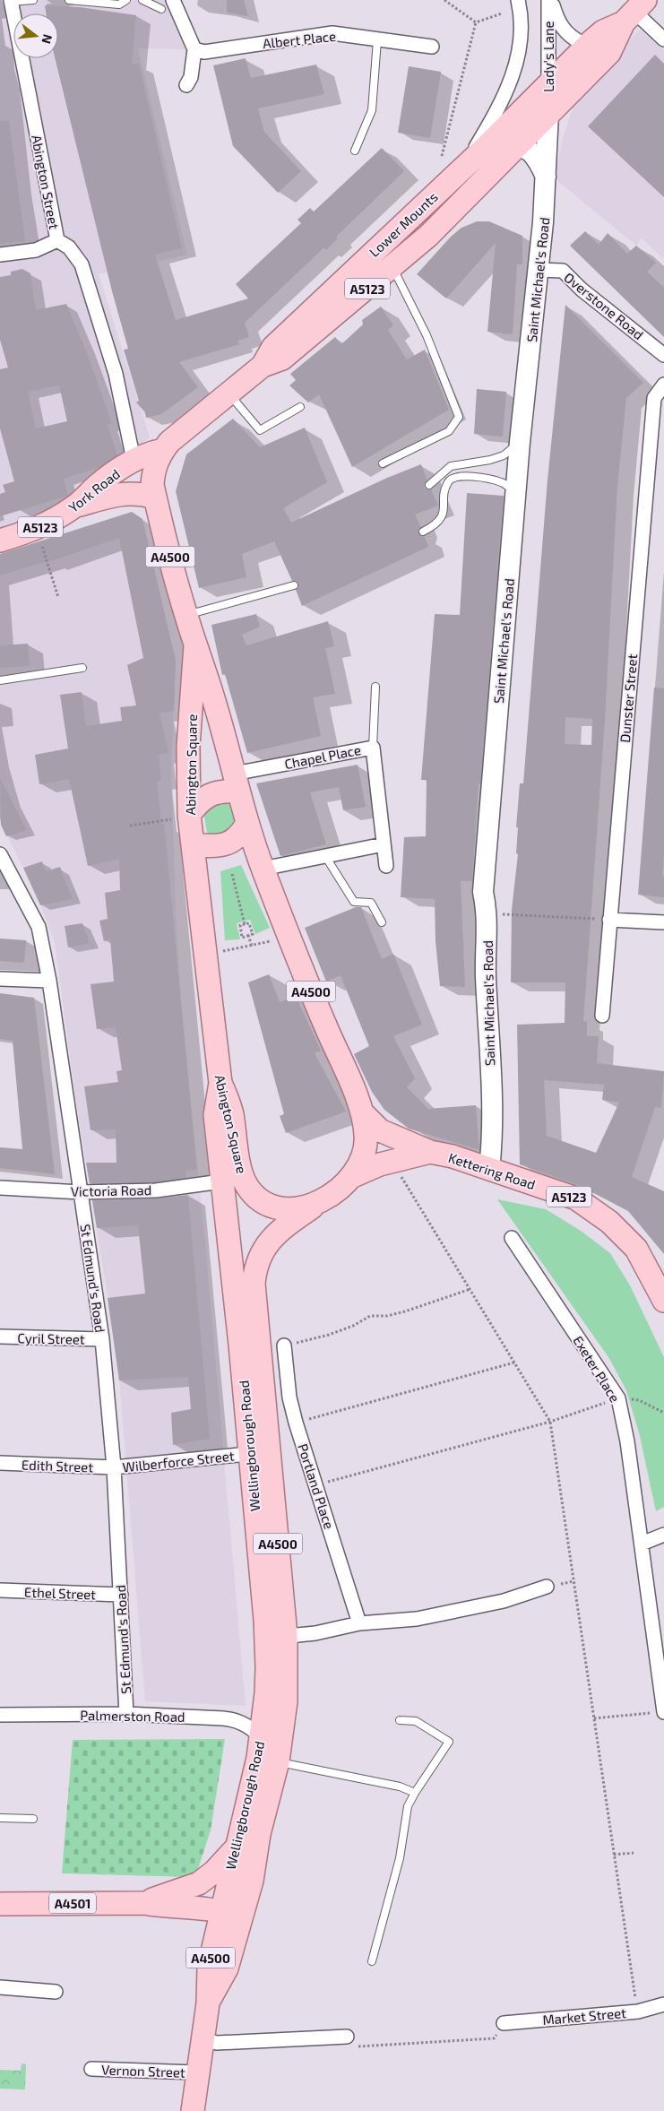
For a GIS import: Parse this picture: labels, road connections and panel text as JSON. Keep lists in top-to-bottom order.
{
  "streets": {
    "main road": [
      "Lower Mounts",
      "A5123",
      "York Road",
      "A4500",
      "Abington Square",
      "Kettering Road",
      "Wellingborough Road",
      "A4501"
    ],
    "street": [
      "Albert Place",
      "Lady's Lane",
      "Abington Street",
      "Saint Michael's Road",
      "Overstone Road",
      "Dunster Street",
      "Chapel Place",
      "Victoria Road",
      "St Edmund's Road",
      "Cyril Street",
      "Exeter Place",
      "Wilberforce Street",
      "Edith Street",
      "Portland Place",
      "Ethel Street",
      "Palmerston Road",
      "Market Street",
      "Vernon Street"
    ]
  },
  "crossings": [
    ["Lady's Lane", "Lower Mounts"],
    ["Lady's Lane", "Saint Michael's Road"],
    ["Lady's Lane", "A5123"],
    ["Lower Mounts", "Saint Michael's Road"],
    ["Lower Mounts", "A5123"],
    ["Lower Mounts", "York Road"],
    ["Lower Mounts", "Abington Square"],
    ["Saint Michael's Road", "A5123"],
    ["Saint Michael's Road", "Overstone Road"],
    ["Saint Michael's Road", "Kettering Road"],
    ["A5123", "Abington Square"],
    ["A5123", "Kettering Road"],
    ["York Road", "Abington Square"],
    ["Chapel Place", "Abington Square"],
    ["Abington Square", "Wellingborough Road"],
    ["Victoria Road", "St Edmund's Road"],
    ["Victoria Road", "Wellingborough Road"],
    ["St Edmund's Road", "Cyril Street"],
    ["St Edmund's Road", "Wilberforce Street"],
    ["St Edmund's Road", "Edith Street"],
    ["St Edmund's Road", "Ethel Street"],
    ["St Edmund's Road", "Palmerston Road"],
    ["Wellingborough Road", "Wilberforce Street"],
    ["Wellingborough Road", "Palmerston Road"],
    ["Wellingborough Road", "A4501"],
    ["Wellingborough Road", "Vernon Street"],
    ["Wilberforce Street", "Edith Street"]
  ],
  "north": "right"
}
